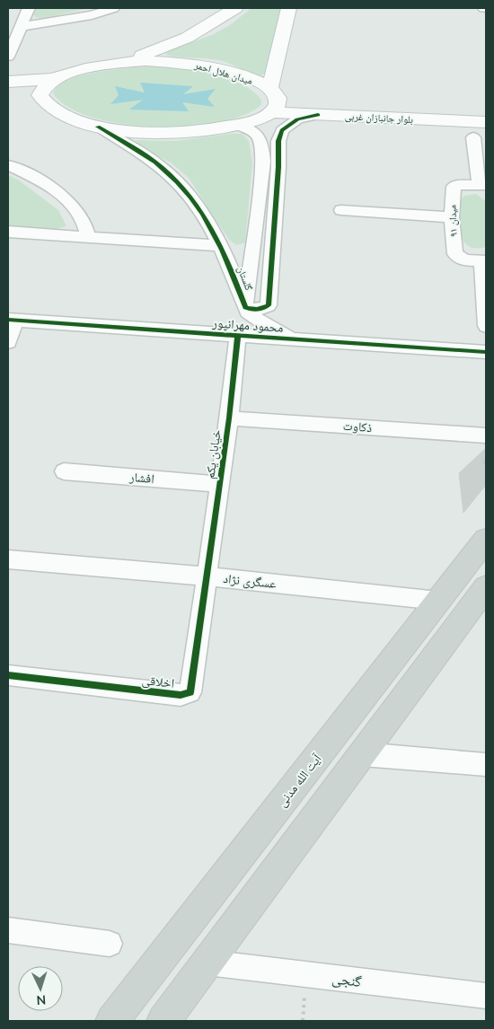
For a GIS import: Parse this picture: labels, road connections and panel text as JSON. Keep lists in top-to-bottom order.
{
  "streets": {
    "main road": ["میدان هلال احمر", "بلوار جانبازان غربی", "آیت الله مدنی"],
    "street": [
      "میدان ۹۱",
      "گلستان",
      "محمود مهرانپور",
      "ذکاوت",
      "خیابان یکم",
      "افشار",
      "عسگری نژاد",
      "اخلاقی",
      "گنجی"
    ]
  },
  "crossings": [
    ["میدان هلال احمر", "بلوار جانبازان غربی"],
    ["بلوار جانبازان غربی", "گلستان"],
    ["گلستان", "محمود مهرانپور"],
    ["محمود مهرانپور", "خیابان یکم"],
    ["ذکاوت", "خیابان یکم"],
    ["خیابان یکم", "افشار"],
    ["خیابان یکم", "عسگری نژاد"],
    ["خیابان یکم", "اخلاقی"],
    ["عسگری نژاد", "اخلاقی"],
    ["عسگری نژاد", "آیت الله مدنی"]
  ],
  "north": "bottom"
}
